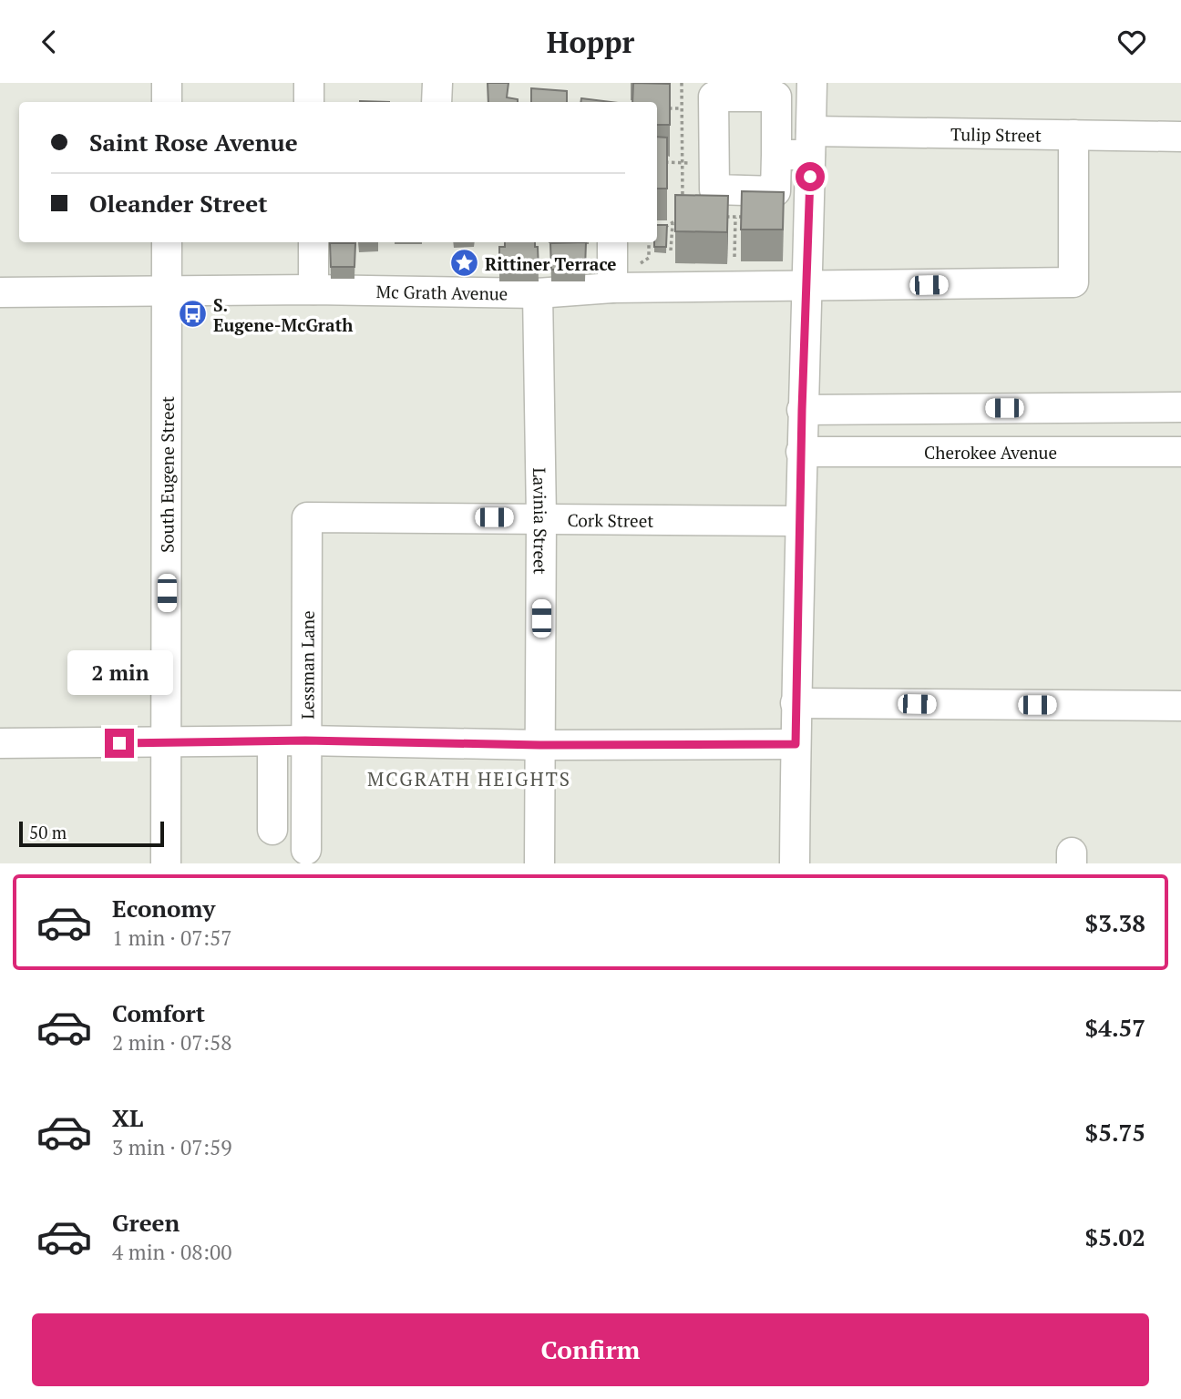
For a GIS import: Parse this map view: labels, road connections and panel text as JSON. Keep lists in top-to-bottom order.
{
  "streets": {
    "street": [
      "Tulip Street",
      "Mc Grath Avenue",
      "Cherokee Avenue",
      "South Eugene Street",
      "Cork Street",
      "Lavinia Street",
      "Lessman Lane"
    ]
  },
  "crossings": [
    ["Tulip Street", "Mc Grath Avenue"],
    ["Mc Grath Avenue", "South Eugene Street"],
    ["Mc Grath Avenue", "Lavinia Street"],
    ["Cork Street", "Lavinia Street"],
    ["Cork Street", "Lessman Lane"]
  ],
  "districts": ["MCGRATH HEIGHTS"],
  "places": {
    "place": ["Rittiner Terrace"],
    "bus stop": ["S. Eugene-McGrath"]
  },
  "scale_bar": "50 m",
  "page": {
    "header": "Hoppr",
    "banner": ["Saint Rose Avenue", "Oleander Street"],
    "bubble": "2 min",
    "scale": "50 m",
    "list": [
      {
        "name": "Economy",
        "note": "1 min · 07:57",
        "value": "$3.38"
      },
      {
        "name": "Comfort",
        "note": "2 min · 07:58",
        "value": "$4.57"
      },
      {
        "name": "XL",
        "note": "3 min · 07:59",
        "value": "$5.75"
      },
      {
        "name": "Green",
        "note": "4 min · 08:00",
        "value": "$5.02"
      }
    ],
    "buttons": "Confirm"
  }
}
